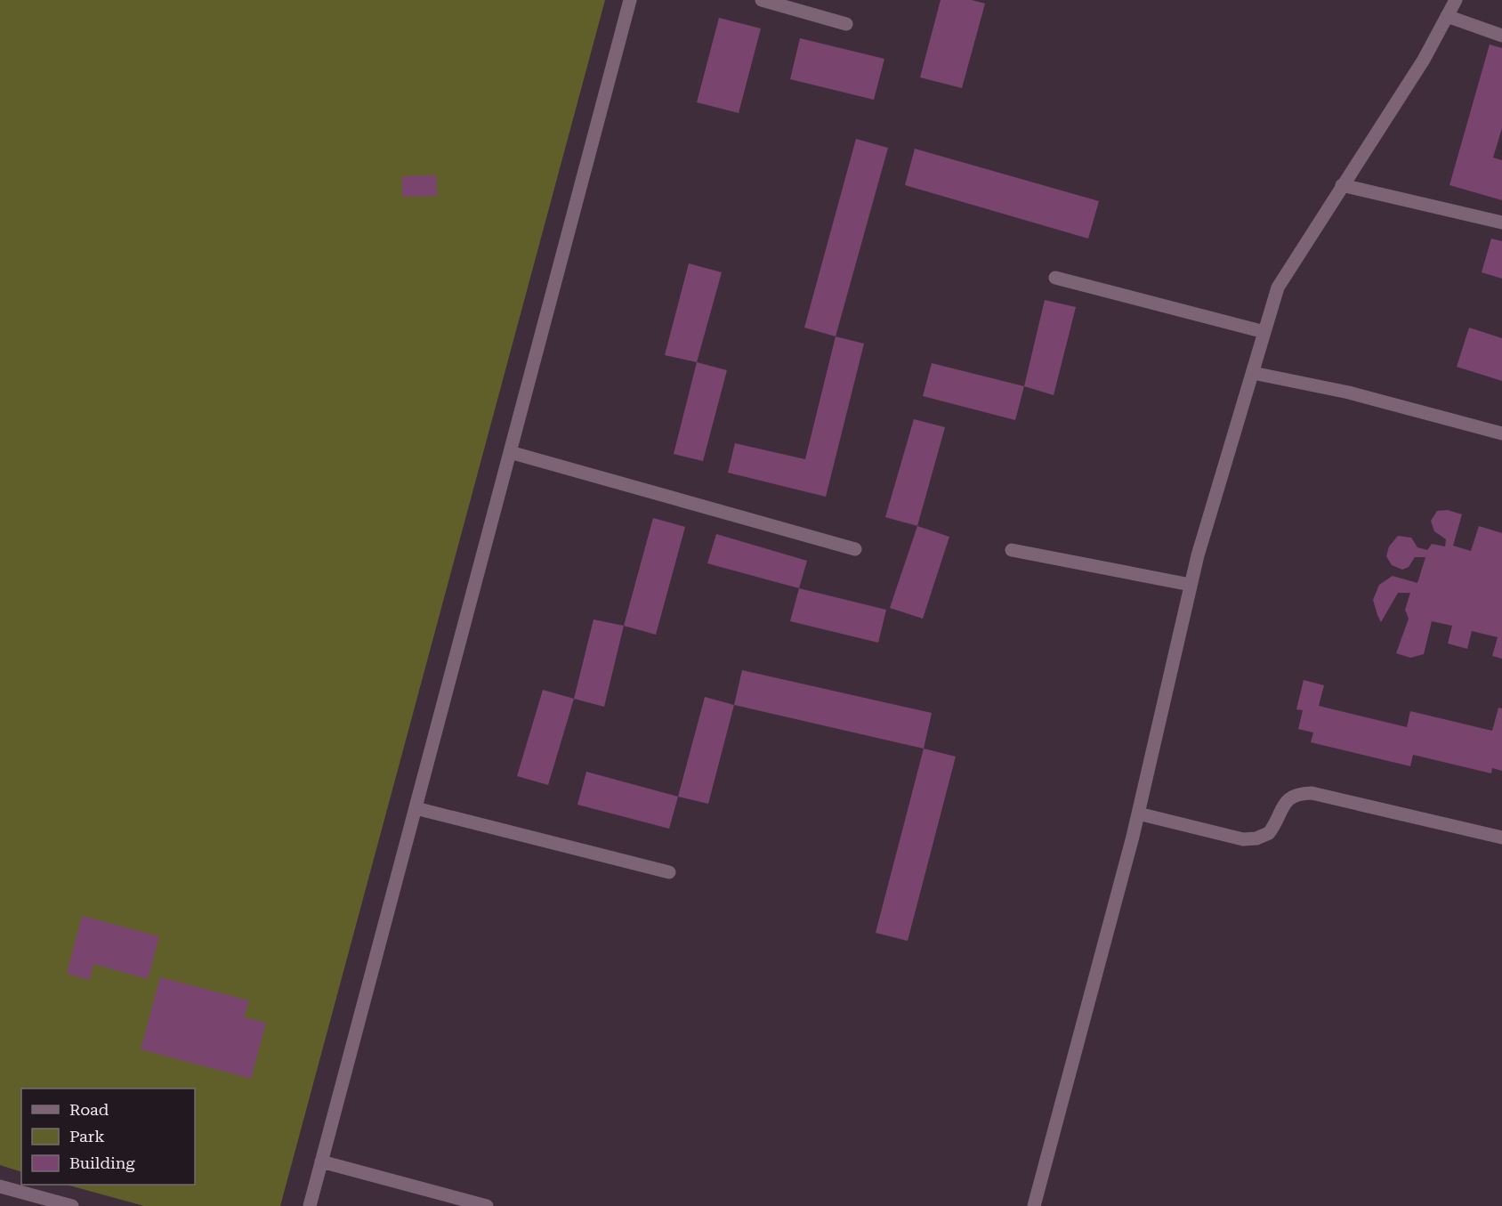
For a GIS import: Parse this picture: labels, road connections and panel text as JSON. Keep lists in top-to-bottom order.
{
  "legend": ["Road", "Park", "Building"]
}
